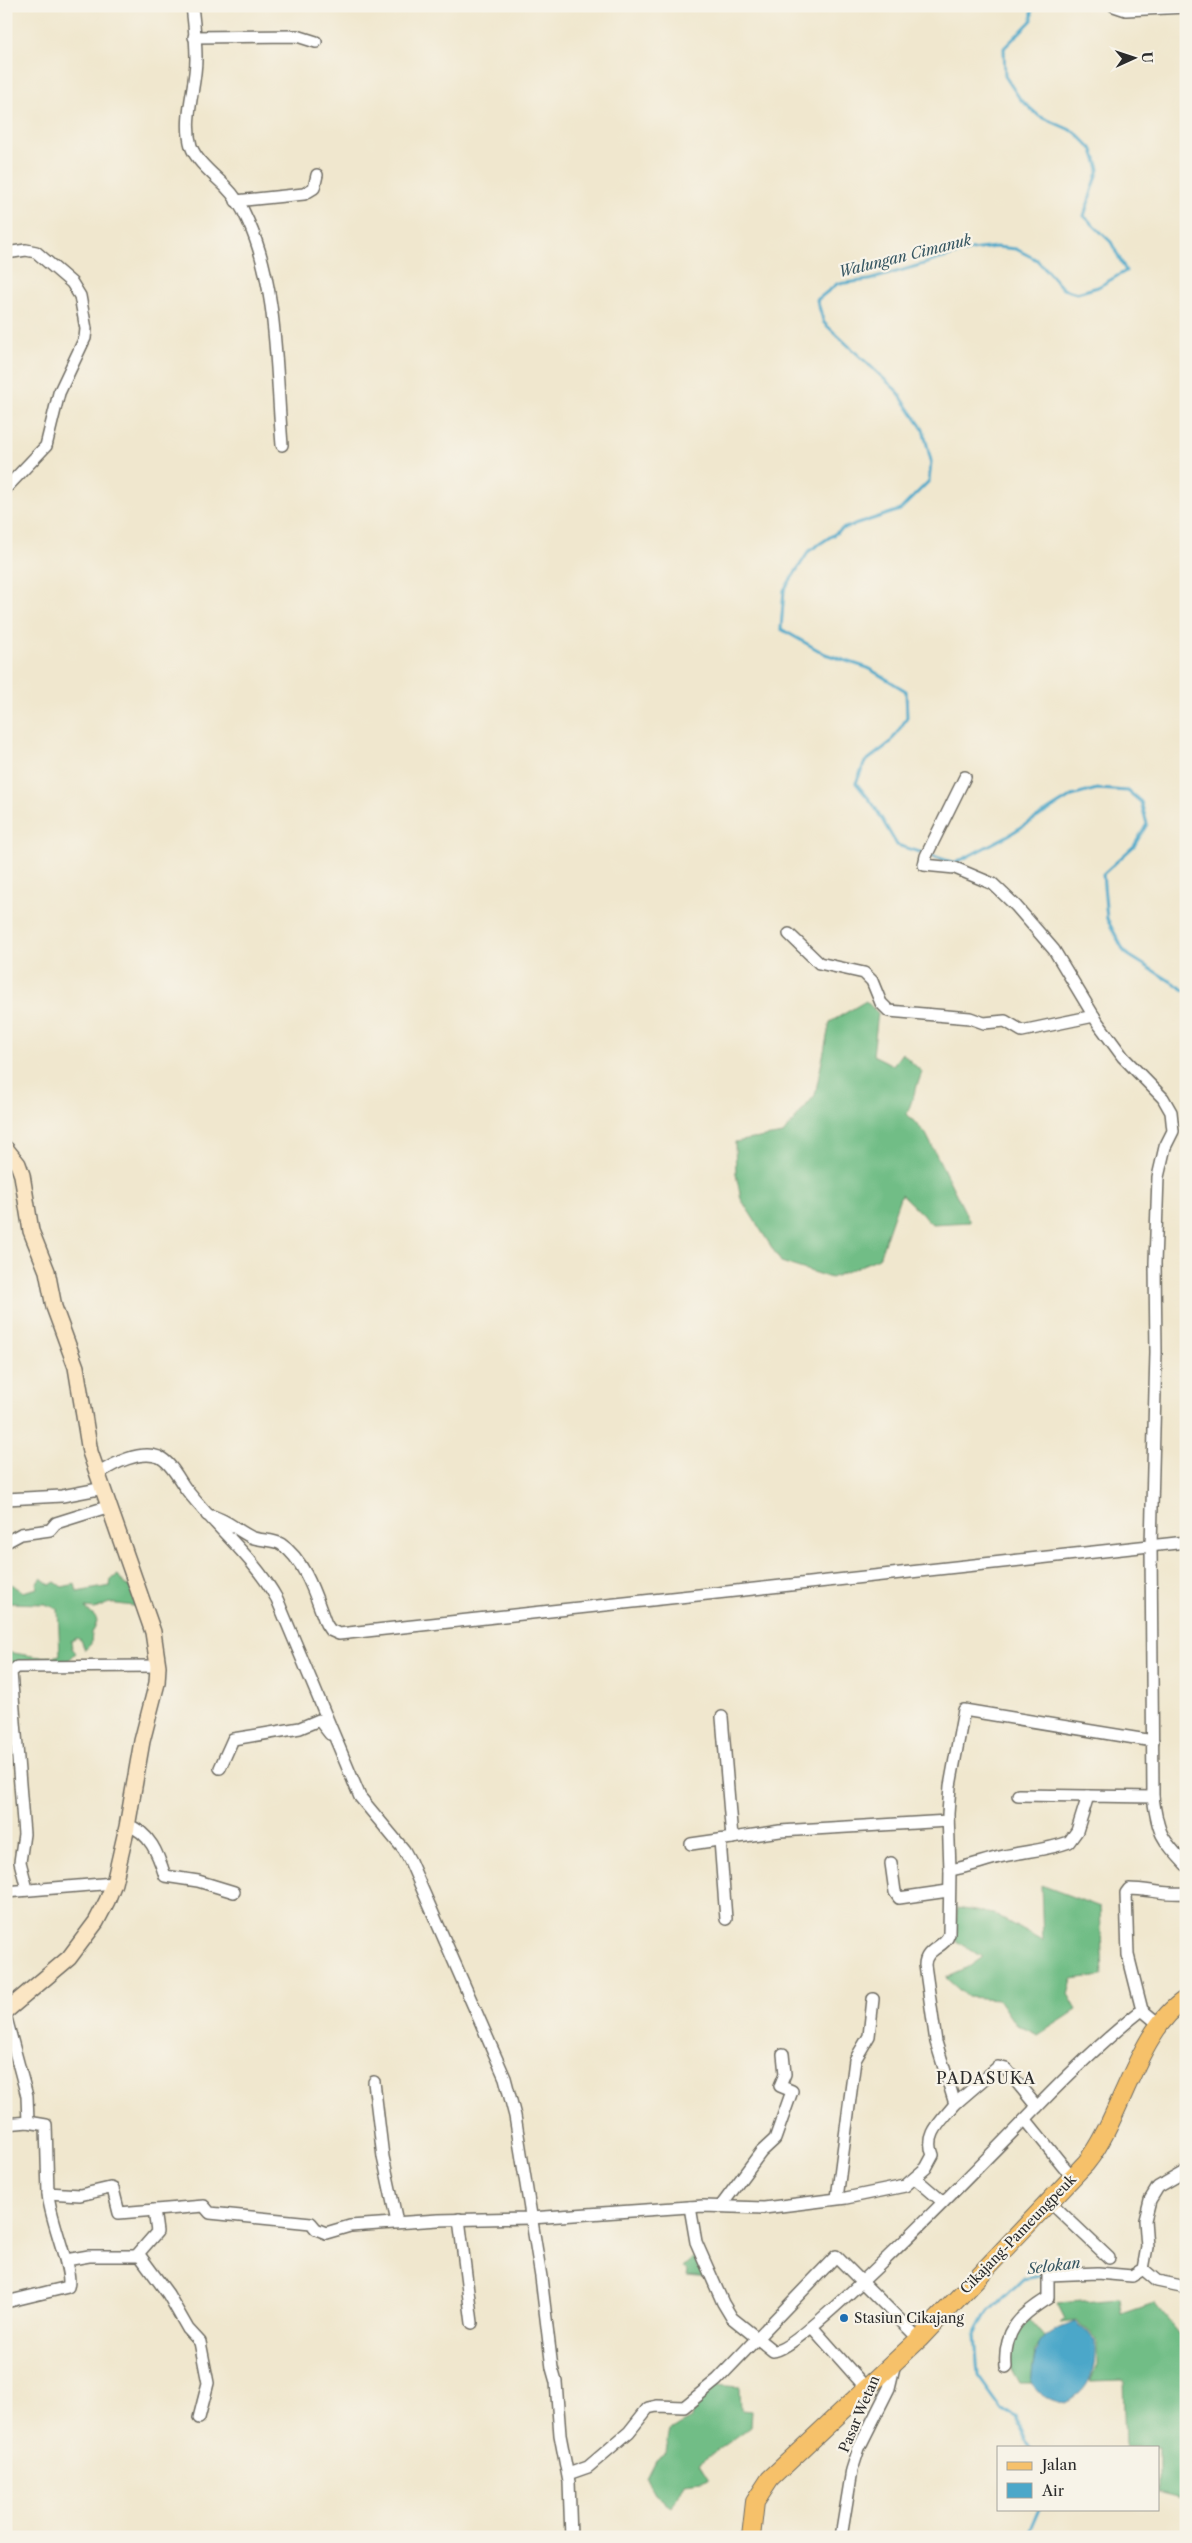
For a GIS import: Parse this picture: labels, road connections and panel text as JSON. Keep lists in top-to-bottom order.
{
  "streets": {
    "main road": ["Cikajang-Pameungpeuk"],
    "street": ["Pasar Wetan"]
  },
  "crossings": [
    ["Cikajang-Pameungpeuk", "Pasar Wetan"]
  ],
  "districts": ["PADASUKA"],
  "water": ["Walungan Cimanuk", "Selokan"],
  "places": ["Stasiun Cikajang"],
  "legend": ["Jalan", "Air"],
  "north": "right"
}
